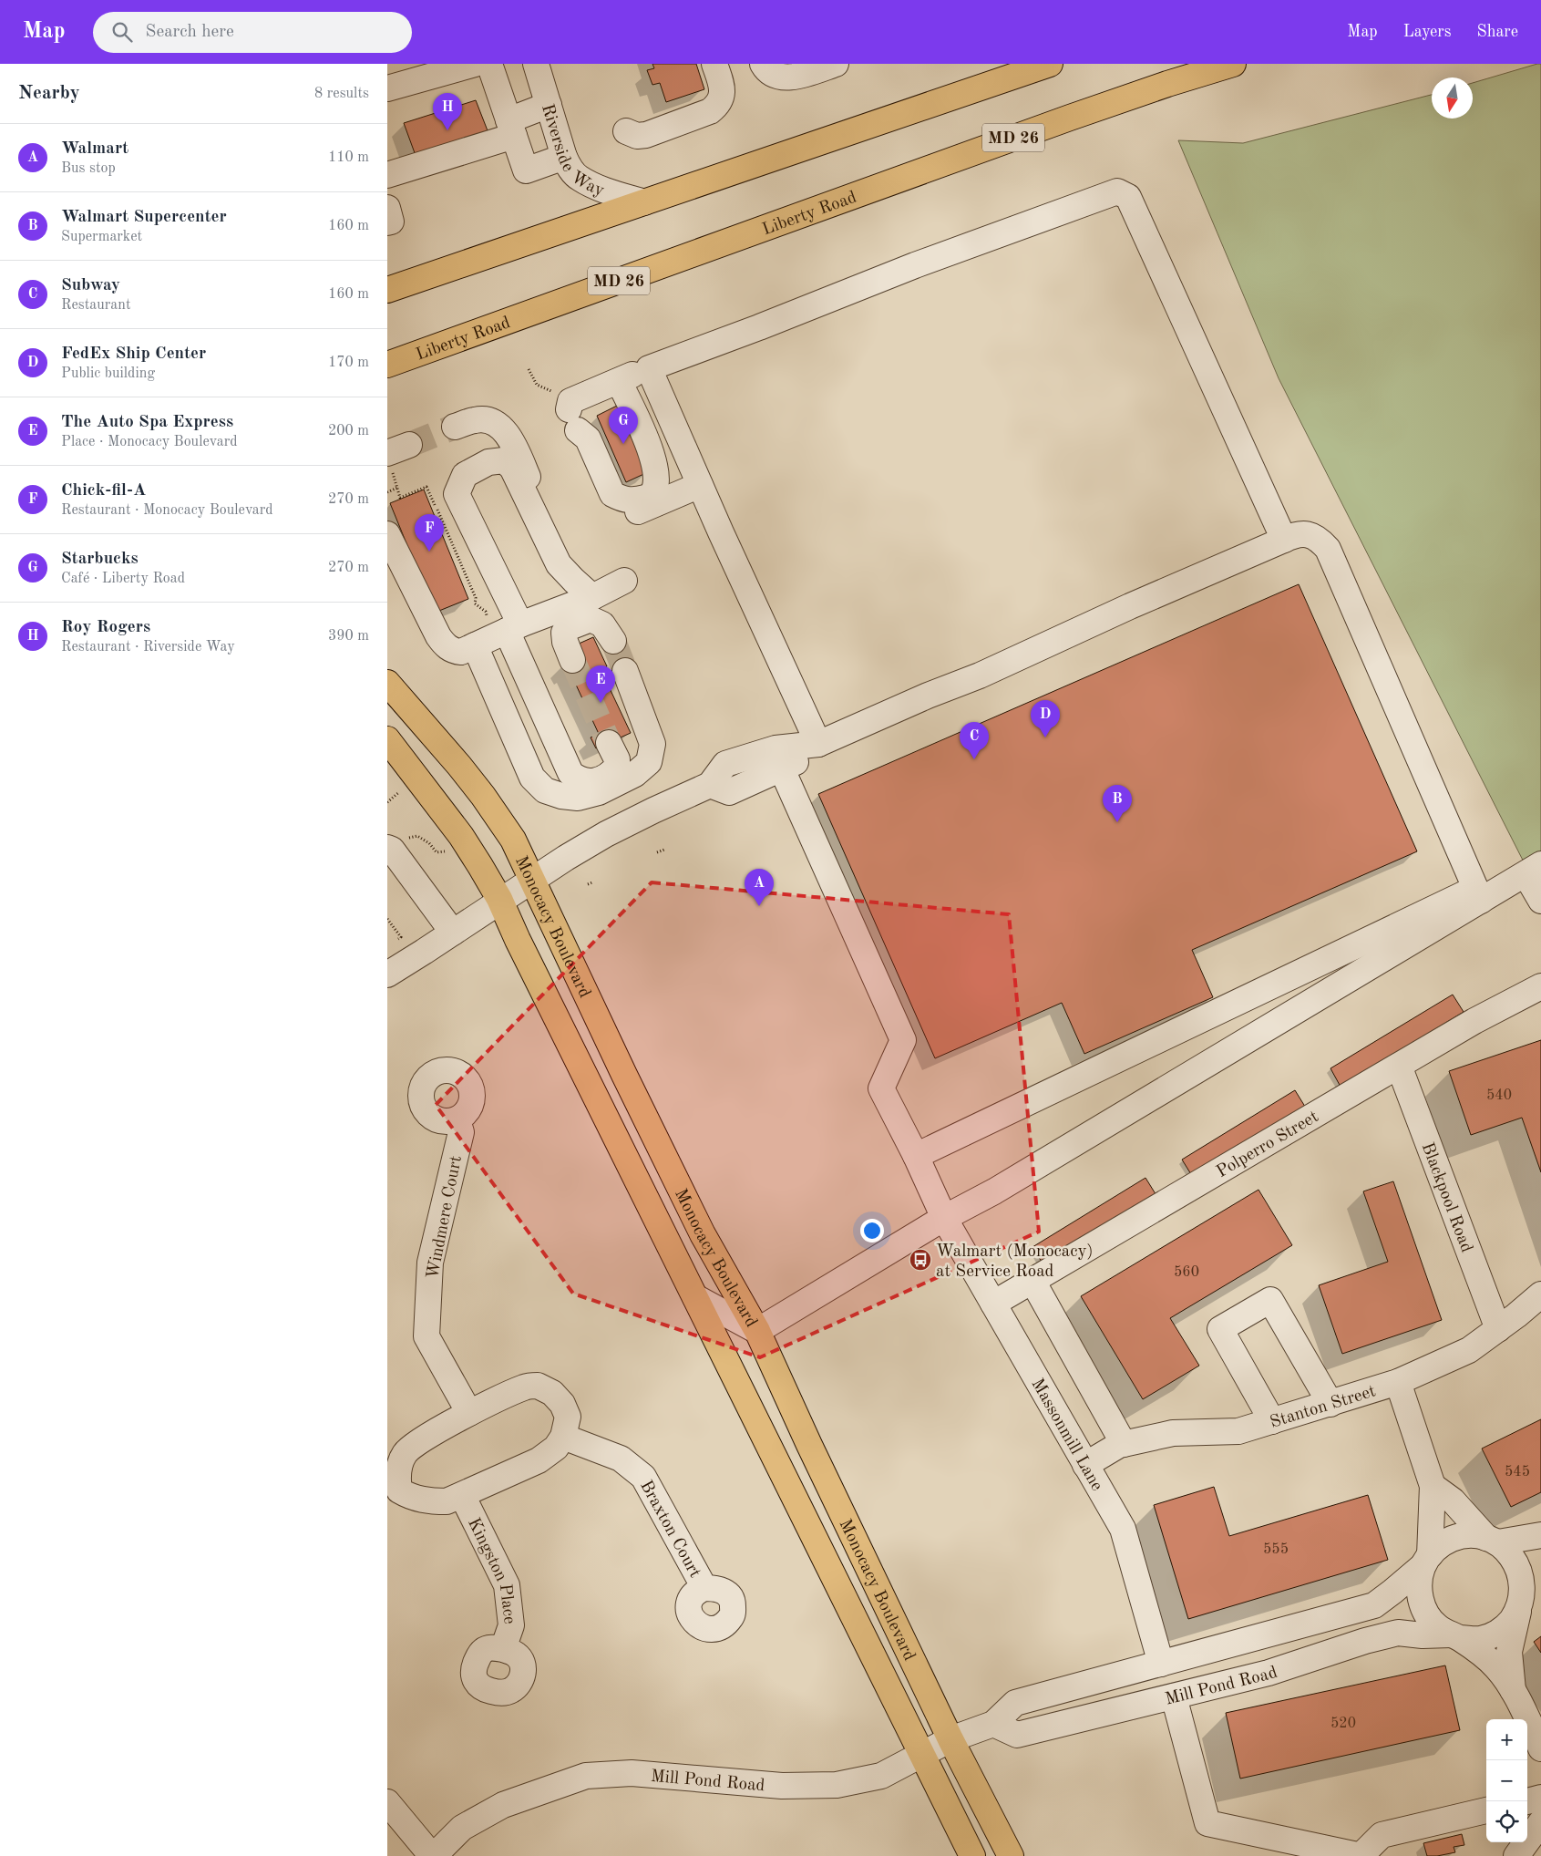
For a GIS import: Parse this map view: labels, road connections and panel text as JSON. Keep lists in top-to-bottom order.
{
  "streets": {
    "main road": ["MD 26", "Liberty Road", "Monocacy Boulevard"],
    "street": [
      "Riverside Way",
      "Polperro Street",
      "Blackpool Road",
      "Windmere Court",
      "Stanton Street",
      "Massonmill Lane",
      "Braxton Court",
      "Kingston Place",
      "Mill Pond Road"
    ]
  },
  "crossings": [
    ["Monocacy Boulevard", "Mill Pond Road"],
    ["Polperro Street", "Blackpool Road"],
    ["Polperro Street", "Massonmill Lane"],
    ["Blackpool Road", "Stanton Street"],
    ["Stanton Street", "Massonmill Lane"],
    ["Massonmill Lane", "Mill Pond Road"]
  ],
  "places": {
    "bus stop": ["Walmart (Monocacy) at Service Road"]
  },
  "house_numbers": [
    "540",
    "560",
    "545",
    "555",
    "520"
  ],
  "north": "bottom",
  "page": {
    "header": "Map",
    "search": "Search here",
    "nav": ["Map", "Layers", "Share"],
    "heading": ["Nearby", "8 results"],
    "pins": [
      "H",
      "G",
      "F",
      "E",
      "D",
      "C",
      "B",
      "A"
    ],
    "list": [
      {
        "mark": "A",
        "name": "Walmart",
        "note": "Bus stop",
        "value": "110 m"
      },
      {
        "mark": "B",
        "name": "Walmart Supercenter",
        "note": "Supermarket",
        "value": "160 m"
      },
      {
        "mark": "C",
        "name": "Subway",
        "note": "Restaurant",
        "value": "160 m"
      },
      {
        "mark": "D",
        "name": "FedEx Ship Center",
        "note": "Public building",
        "value": "170 m"
      },
      {
        "mark": "E",
        "name": "The Auto Spa Express",
        "note": "Place · Monocacy Boulevard",
        "value": "200 m"
      },
      {
        "mark": "F",
        "name": "Chick-fil-A",
        "note": "Restaurant · Monocacy Boulevard",
        "value": "270 m"
      },
      {
        "mark": "G",
        "name": "Starbucks",
        "note": "Café · Liberty Road",
        "value": "270 m"
      },
      {
        "mark": "H",
        "name": "Roy Rogers",
        "note": "Restaurant · Riverside Way",
        "value": "390 m"
      }
    ],
    "map_buttons": ["+", "−"]
  }
}
